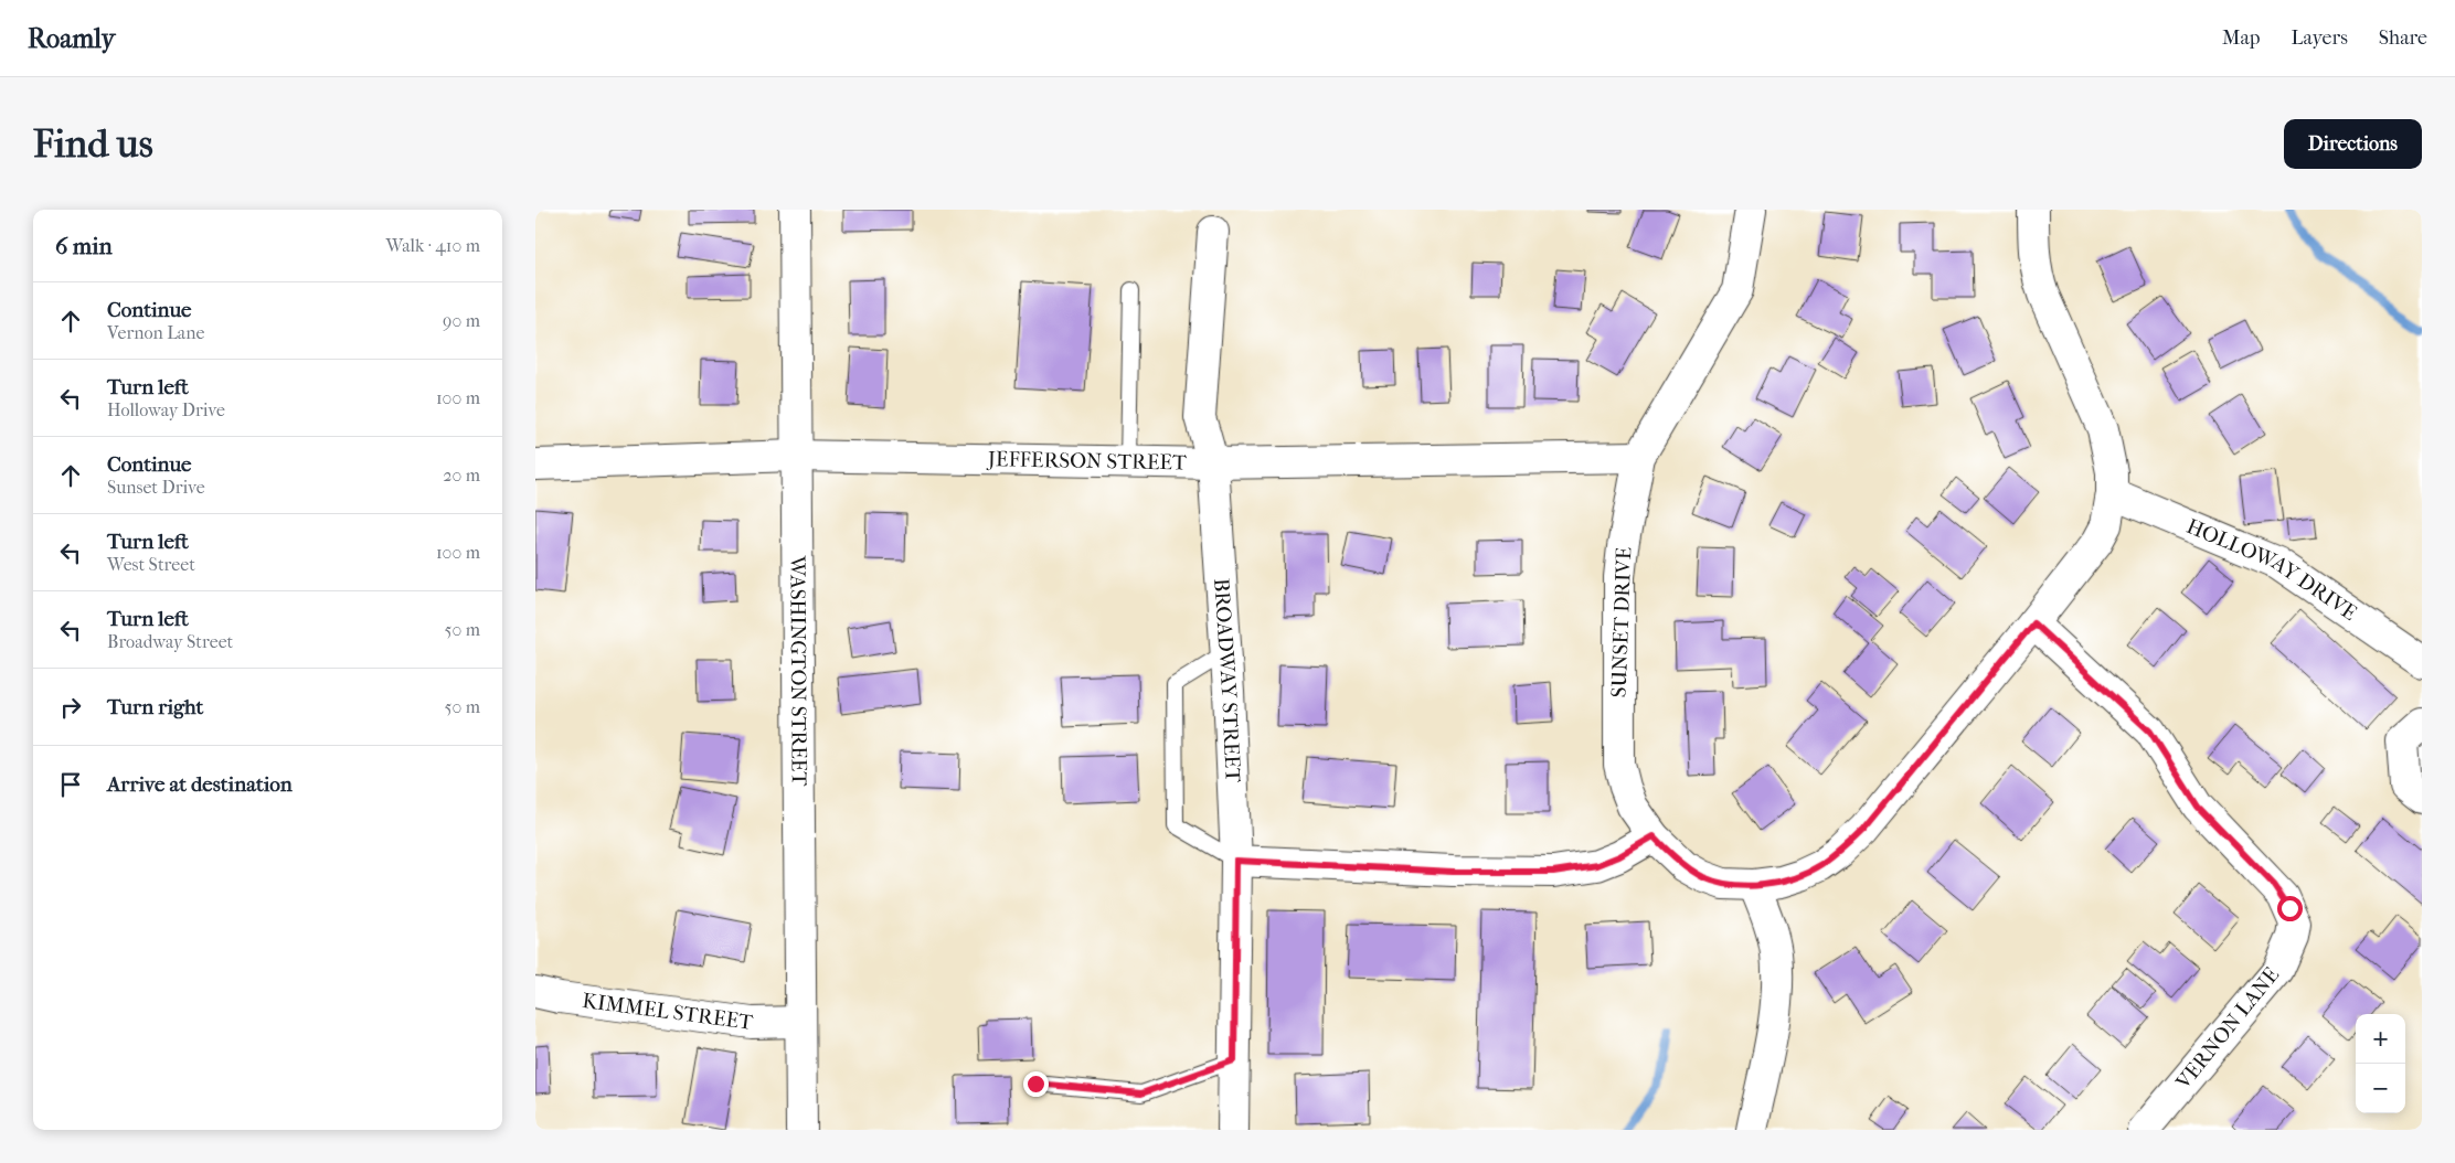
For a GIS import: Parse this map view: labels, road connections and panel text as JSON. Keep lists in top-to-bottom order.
{
  "streets": {
    "street": [
      "JEFFERSON STREET",
      "HOLLOWAY DRIVE",
      "SUNSET DRIVE",
      "WASHINGTON STREET",
      "BROADWAY STREET",
      "KIMMEL STREET",
      "VERNON LANE"
    ]
  },
  "crossings": [
    ["JEFFERSON STREET", "SUNSET DRIVE"],
    ["JEFFERSON STREET", "WASHINGTON STREET"],
    ["JEFFERSON STREET", "BROADWAY STREET"],
    ["WASHINGTON STREET", "KIMMEL STREET"]
  ],
  "page": {
    "header": "Roamly",
    "nav": ["Map", "Layers", "Share"],
    "buttons": "Directions",
    "title": "Find us",
    "heading": ["6 min", "Walk · 410 m"],
    "list": [
      ["Continue", "Vernon Lane", "90 m"],
      ["Turn left", "Holloway Drive", "100 m"],
      ["Continue", "Sunset Drive", "20 m"],
      ["Turn left", "West Street", "100 m"],
      ["Turn left", "Broadway Street", "50 m"],
      ["Turn right", "50 m"],
      "Arrive at destination"
    ],
    "map_buttons": ["+", "−"]
  }
}
